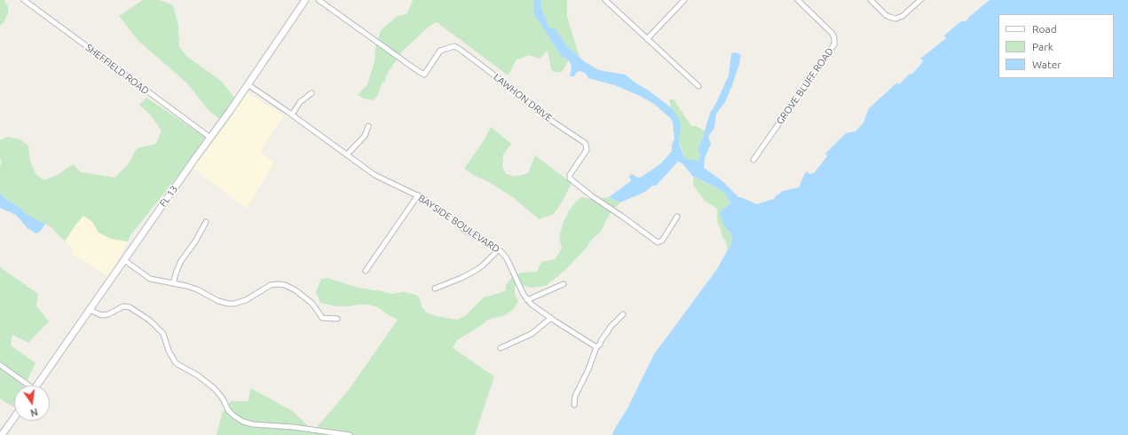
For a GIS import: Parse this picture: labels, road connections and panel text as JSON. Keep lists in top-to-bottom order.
{
  "streets": {
    "main road": ["FL 13"],
    "street": [
      "SHEFFIELD ROAD",
      "GROVE BLUFF ROAD",
      "LAWHON DRIVE",
      "BAYSIDE BOULEVARD"
    ]
  },
  "crossings": [
    ["SHEFFIELD ROAD", "FL 13"],
    ["FL 13", "BAYSIDE BOULEVARD"]
  ],
  "legend": ["Road", "Park", "Water"],
  "north": "bottom"
}
